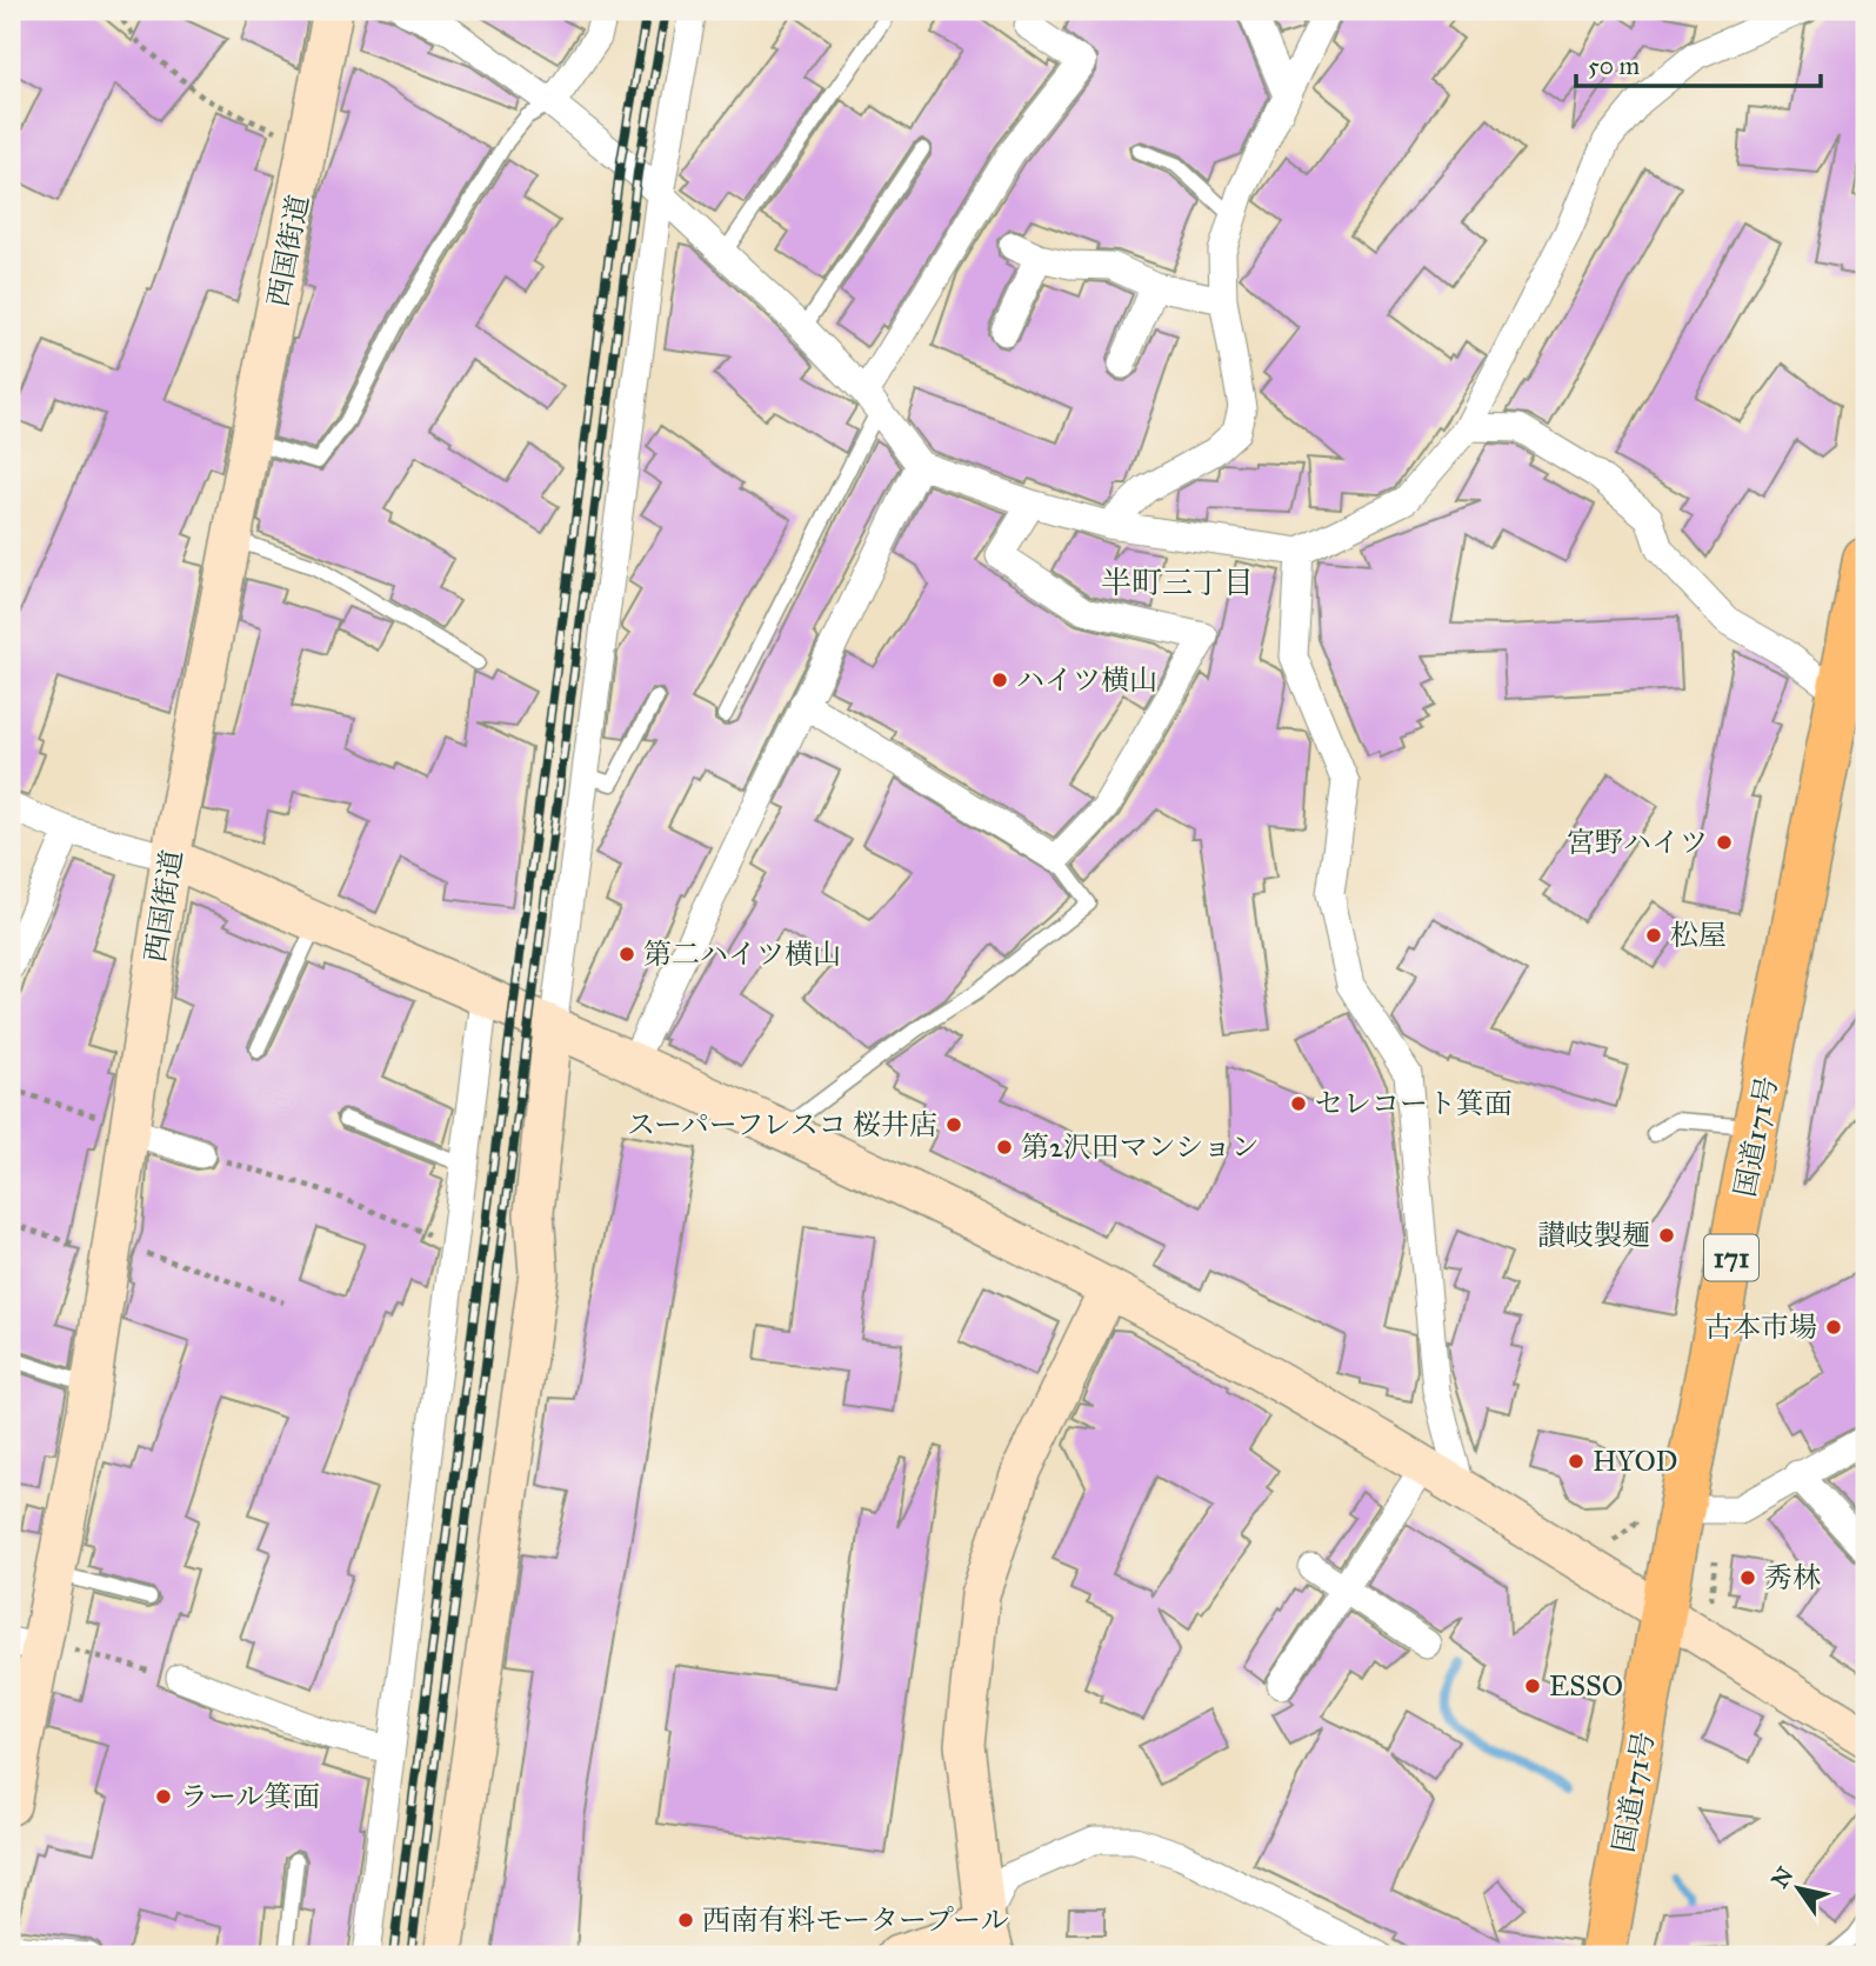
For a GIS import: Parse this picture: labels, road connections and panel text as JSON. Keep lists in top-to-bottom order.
{
  "streets": {
    "highway": ["国道171号", "171"],
    "street": ["西国街道"]
  },
  "districts": ["半町三丁目"],
  "places": [
    "ハイツ横山",
    "宮野ハイツ",
    "松屋",
    "第二ハイツ横山",
    "セレコート箕面",
    "スーパーフレスコ 桜井店",
    "第2沢田マンション",
    "讃岐製麺",
    "古本市場",
    "HYOD",
    "秀林",
    "ESSO",
    "ラール箕面",
    "西南有料モータープール"
  ],
  "scale_bar": "50 m",
  "north": "top left"
}
